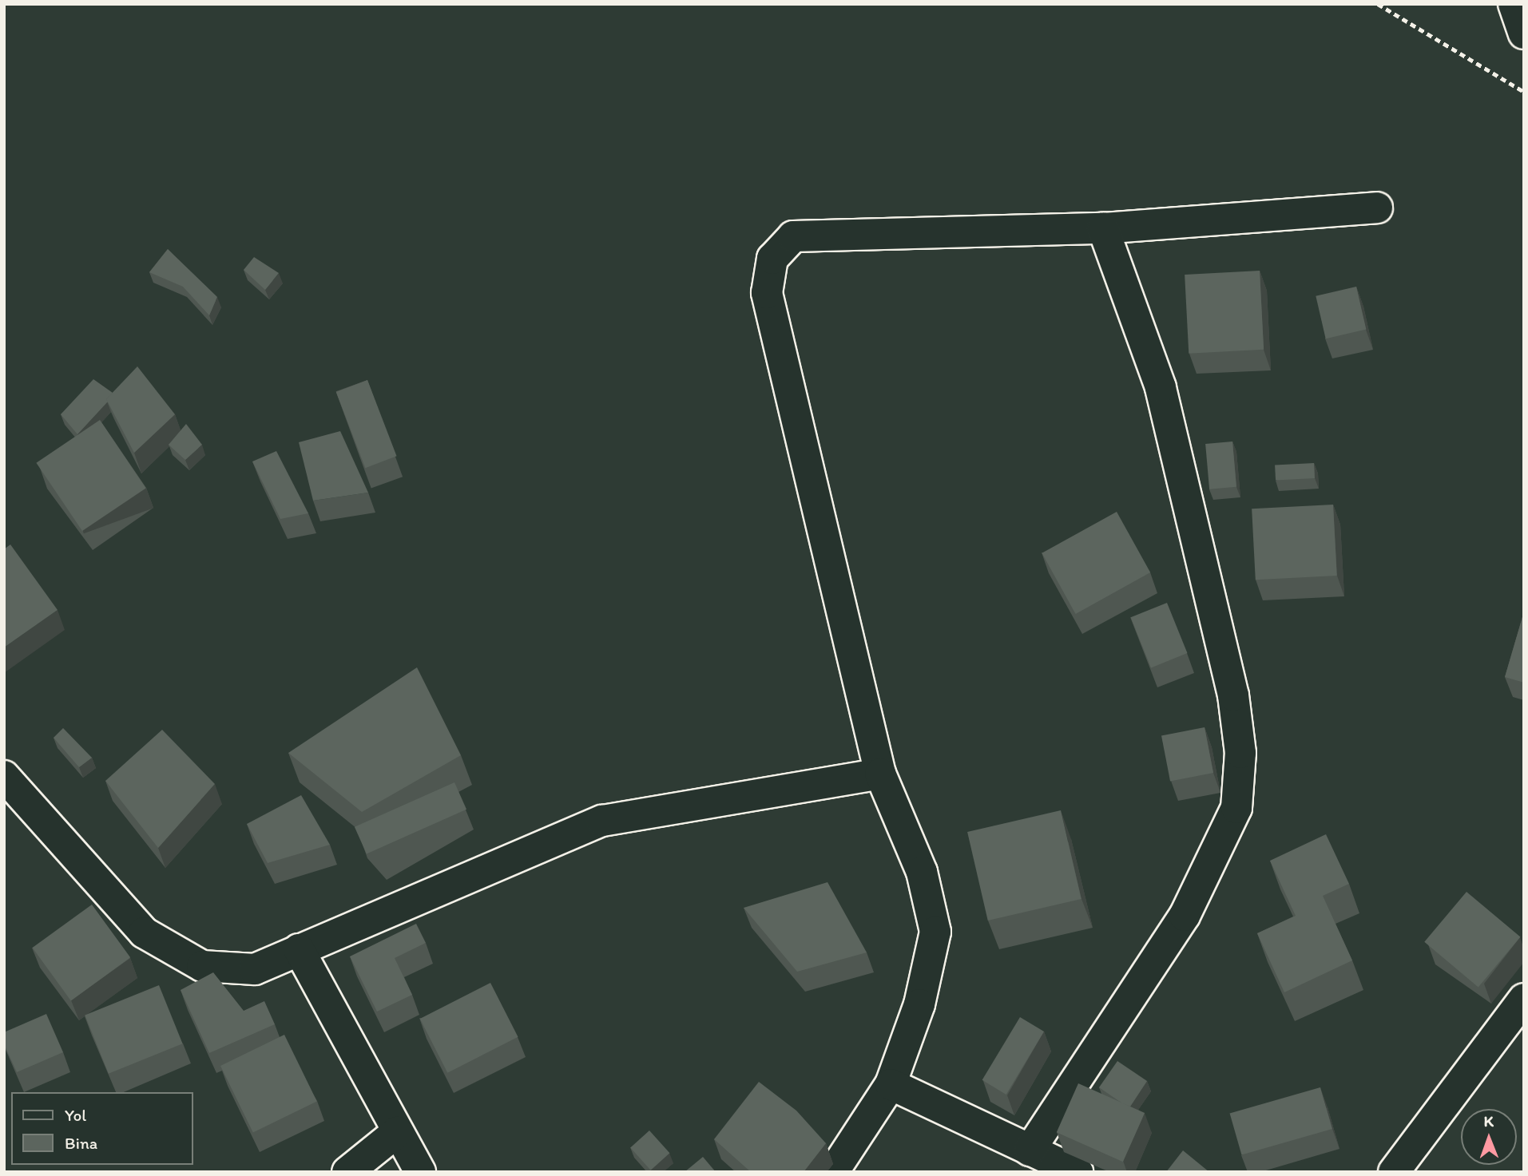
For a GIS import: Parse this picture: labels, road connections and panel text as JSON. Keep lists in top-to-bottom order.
{
  "legend": ["Yol", "Bina"],
  "north": "top"
}
